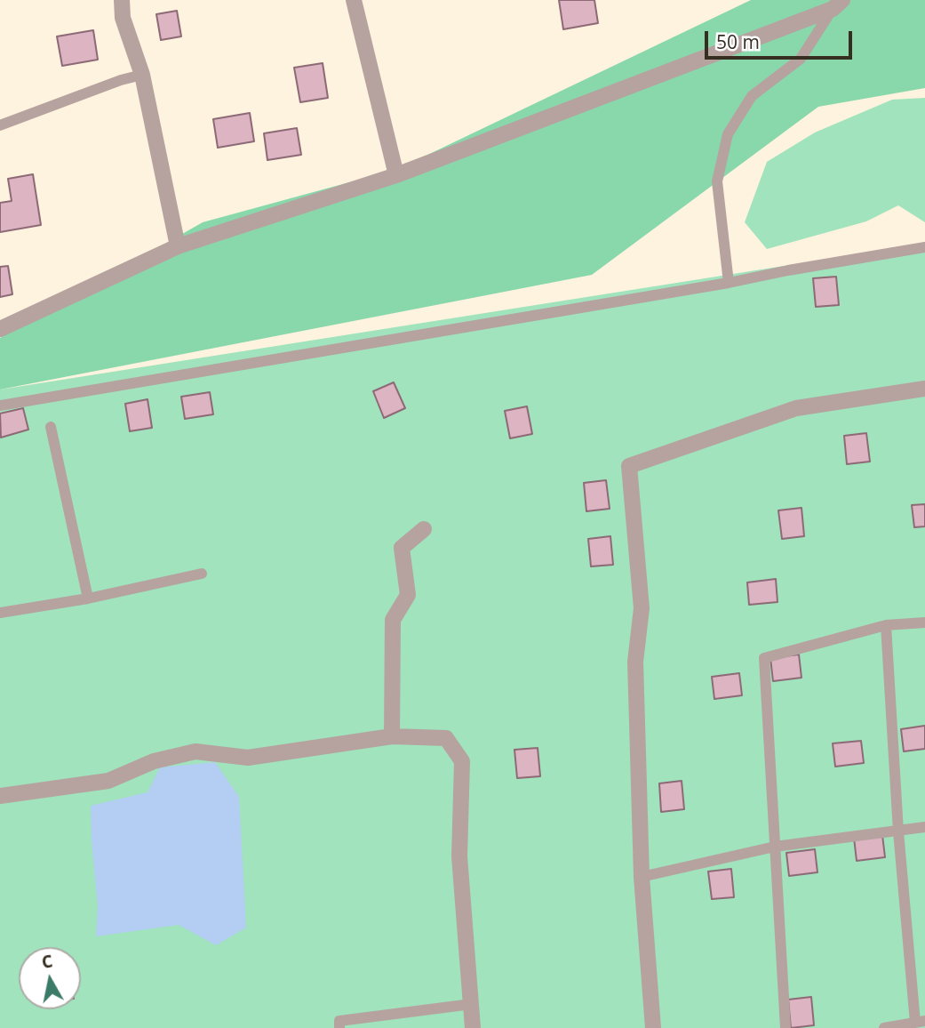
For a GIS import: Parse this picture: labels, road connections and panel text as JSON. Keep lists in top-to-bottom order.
{
  "scale_bar": "50 m",
  "north": "top"
}
